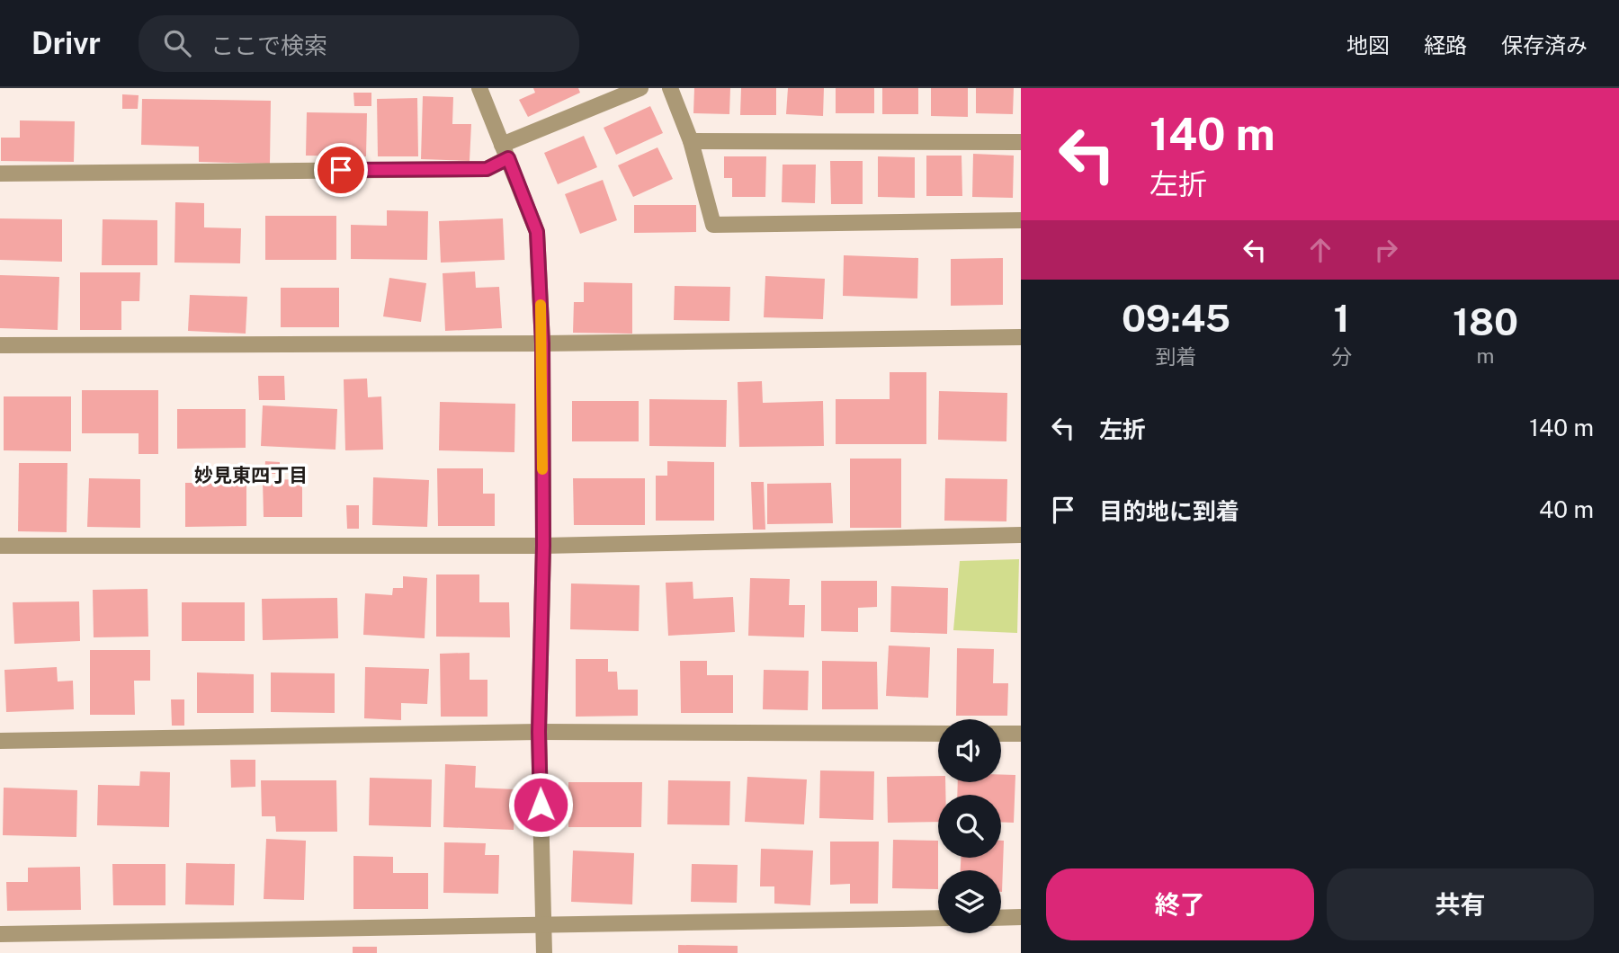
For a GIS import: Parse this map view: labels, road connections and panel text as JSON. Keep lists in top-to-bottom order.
{
  "districts": ["妙見東四丁目"],
  "page": {
    "header": "Drivr",
    "search": "ここで検索",
    "nav": ["地図", "経路", "保存済み"],
    "turn": ["140 m", "左折"],
    "eta": [
      "09:45",
      "到着",
      "1",
      "分",
      "180",
      "m"
    ],
    "list": [
      {
        "name": "左折",
        "value": "140 m"
      },
      {
        "name": "目的地に到着",
        "value": "40 m"
      }
    ],
    "buttons": ["終了", "共有"]
  }
}
